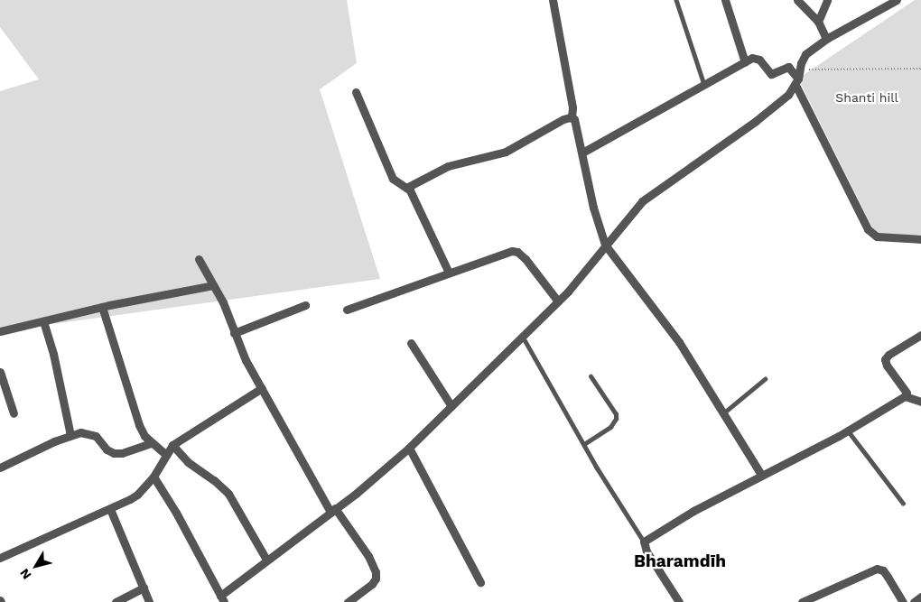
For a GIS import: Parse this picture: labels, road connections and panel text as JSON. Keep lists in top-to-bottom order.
{
  "districts": ["Bharamdīh"],
  "parks": ["Shanti hill"],
  "north": "bottom left"
}
